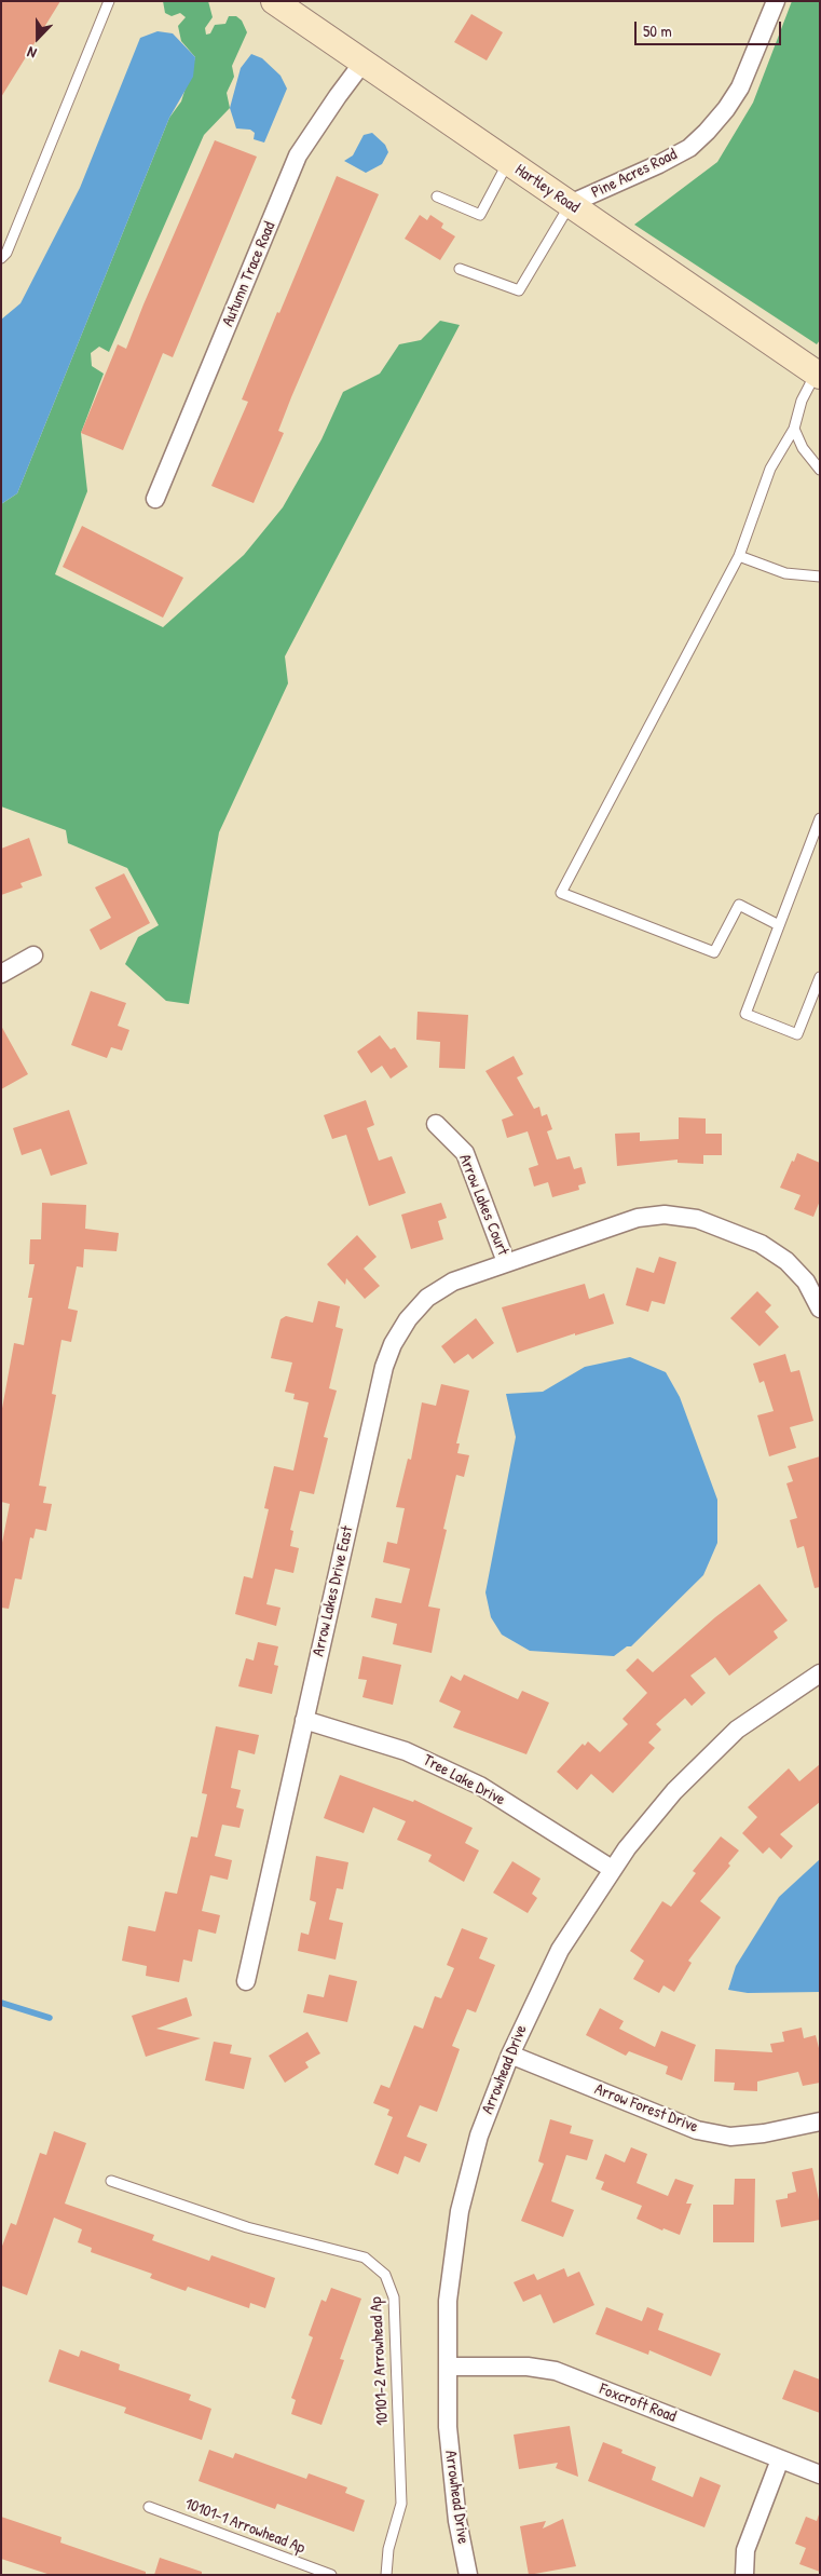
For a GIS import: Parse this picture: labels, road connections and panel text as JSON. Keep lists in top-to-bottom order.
{
  "streets": {
    "street": [
      "Pine Acres Road",
      "Hartley Road",
      "Autumn Trace Road",
      "Arrow Lakes Court",
      "Arrow Lakes Drive East",
      "Tree Lake Drive",
      "Arrowhead Drive",
      "Arrow Forest Drive",
      "Foxcroft Road"
    ],
    "lane": ["10101-2 Arrowhead Ap", "10101-1 Arrowhead Ap"]
  },
  "crossings": [
    ["Pine Acres Road", "Hartley Road"],
    ["Hartley Road", "Autumn Trace Road"],
    ["Arrow Lakes Court", "Arrow Lakes Drive East"],
    ["Arrow Lakes Drive East", "Tree Lake Drive"],
    ["Tree Lake Drive", "Arrowhead Drive"],
    ["Arrowhead Drive", "Arrow Forest Drive"],
    ["Arrowhead Drive", "Foxcroft Road"]
  ],
  "scale_bar": "50 m",
  "north": "bottom"
}
